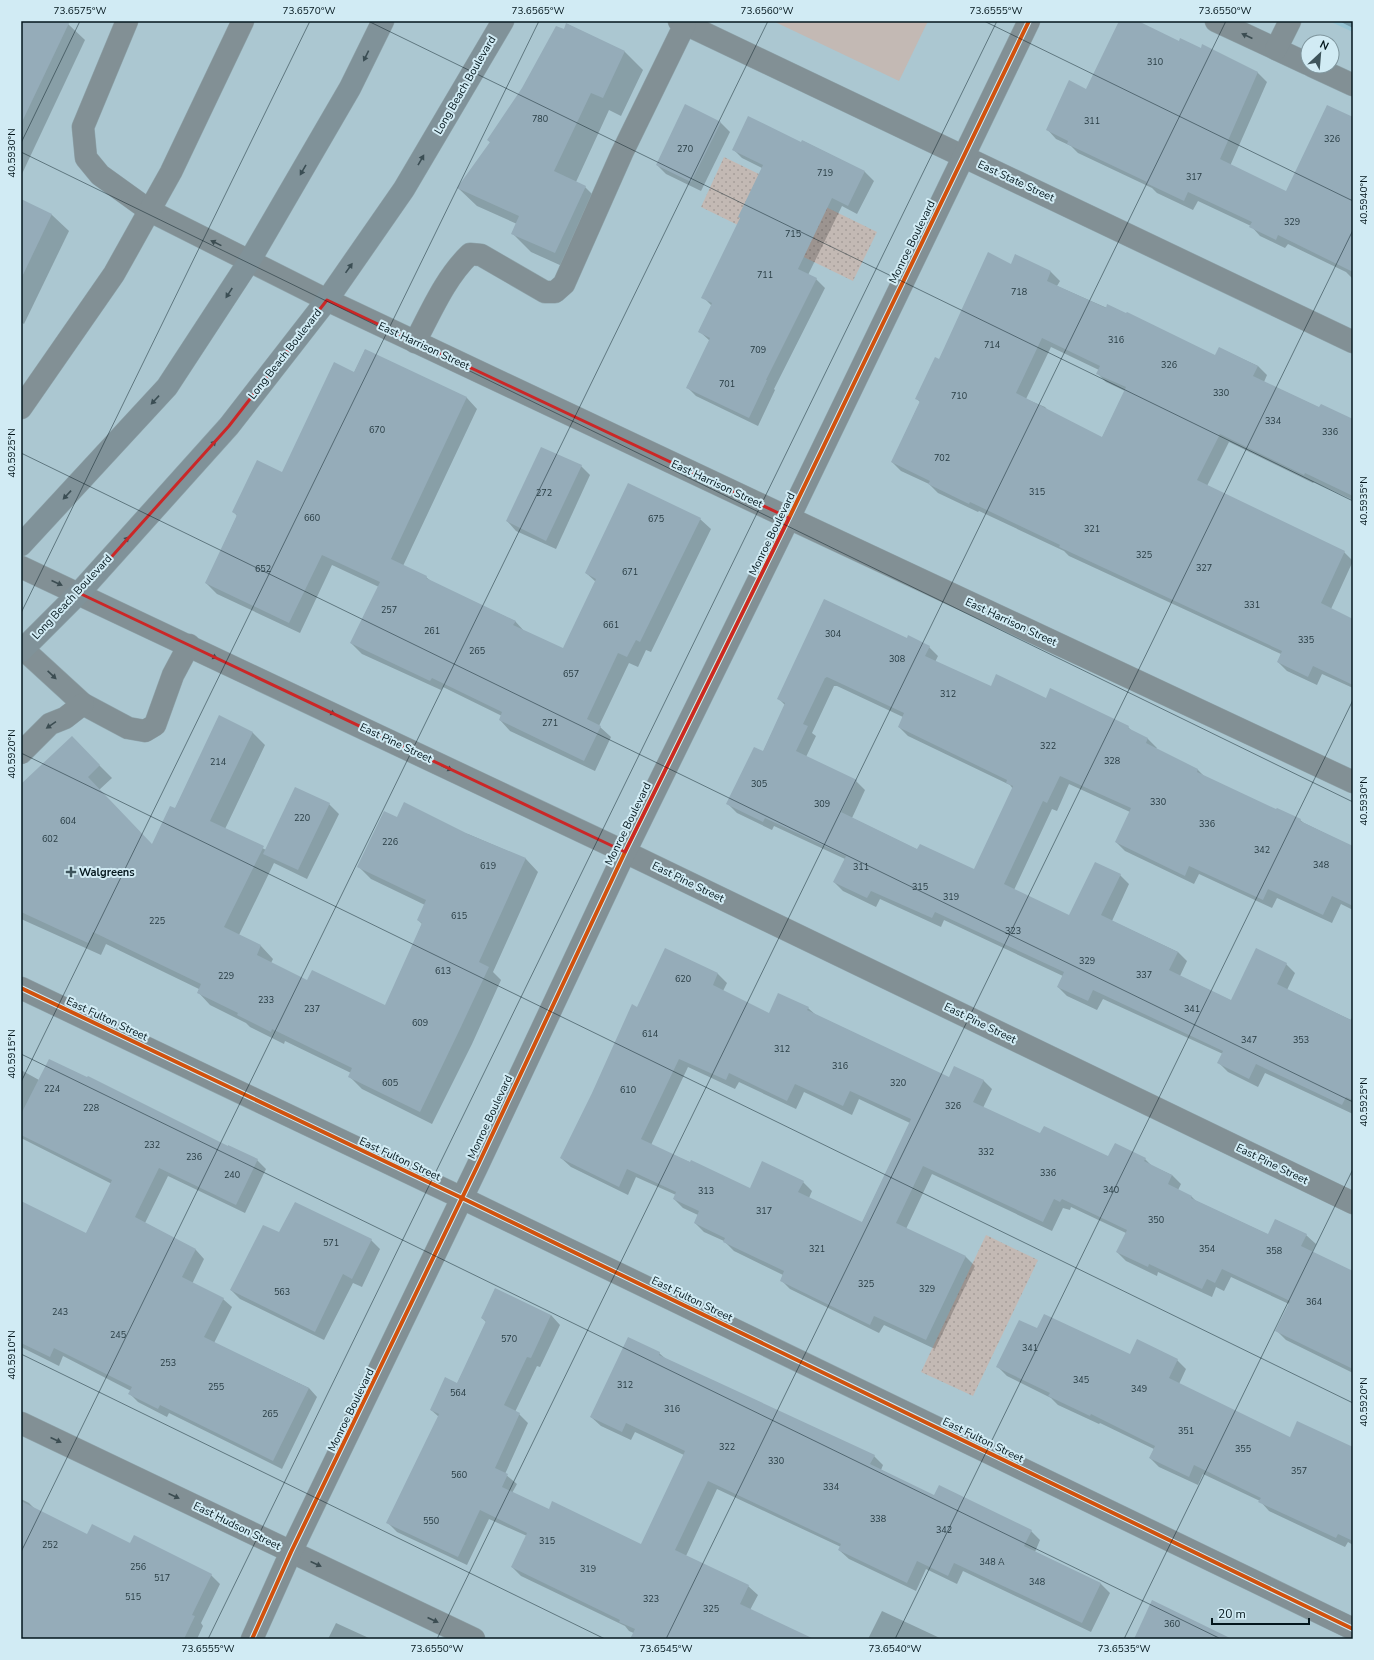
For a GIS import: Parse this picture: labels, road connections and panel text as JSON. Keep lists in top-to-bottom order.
{
  "streets": {
    "main road": ["Long Beach Boulevard"],
    "street": [
      "East State Street",
      "Monroe Boulevard",
      "East Harrison Street",
      "East Pine Street",
      "East Fulton Street",
      "East Hudson Street"
    ]
  },
  "crossings": [
    ["Long Beach Boulevard", "East Harrison Street"],
    ["Long Beach Boulevard", "East Pine Street"],
    ["East State Street", "Monroe Boulevard"],
    ["Monroe Boulevard", "East Harrison Street"],
    ["Monroe Boulevard", "East Pine Street"],
    ["Monroe Boulevard", "East Fulton Street"],
    ["Monroe Boulevard", "East Hudson Street"]
  ],
  "one_way": ["East Pine Street", "East Hudson Street"],
  "places": {
    "health": ["Walgreens"]
  },
  "house_numbers": [
    "310",
    "780",
    "311",
    "326",
    "270",
    "719",
    "317",
    "329",
    "715",
    "711",
    "718",
    "316",
    "714",
    "709",
    "326",
    "701",
    "330",
    "710",
    "334",
    "670",
    "336",
    "702",
    "315",
    "272",
    "660",
    "675",
    "321",
    "325",
    "327",
    "652",
    "671",
    "331",
    "257",
    "661",
    "261",
    "304",
    "335",
    "265",
    "308",
    "657",
    "312",
    "271",
    "322",
    "328",
    "214",
    "305",
    "330",
    "309",
    "220",
    "604",
    "336",
    "602",
    "226",
    "342",
    "348",
    "619",
    "311",
    "315",
    "319",
    "615",
    "225",
    "323",
    "329",
    "613",
    "337",
    "229",
    "620",
    "233",
    "237",
    "341",
    "609",
    "614",
    "347",
    "353",
    "312",
    "316",
    "605",
    "320",
    "224",
    "610",
    "326",
    "228",
    "232",
    "332",
    "236",
    "336",
    "240",
    "340",
    "313",
    "317",
    "350",
    "571",
    "321",
    "354",
    "358",
    "325",
    "329",
    "563",
    "364",
    "243",
    "245",
    "570",
    "341",
    "253",
    "345",
    "312",
    "255",
    "349",
    "564",
    "316",
    "265",
    "351",
    "322",
    "355",
    "330",
    "357",
    "560",
    "334",
    "338",
    "550",
    "342",
    "315",
    "252",
    "348 A",
    "256",
    "319",
    "517",
    "348",
    "515",
    "323",
    "325",
    "360"
  ],
  "scale_bar": "20 m",
  "north": "top right",
  "coordinates": [
    "73.6575°W",
    "73.6570°W",
    "73.6565°W",
    "73.6560°W",
    "73.6555°W",
    "73.6550°W",
    "40.5930°N",
    "40.5940°N",
    "40.5925°N",
    "40.5935°N",
    "40.5920°N",
    "40.5915°N",
    "40.5910°N",
    "73.6545°W",
    "73.6540°W",
    "73.6535°W"
  ]
}
